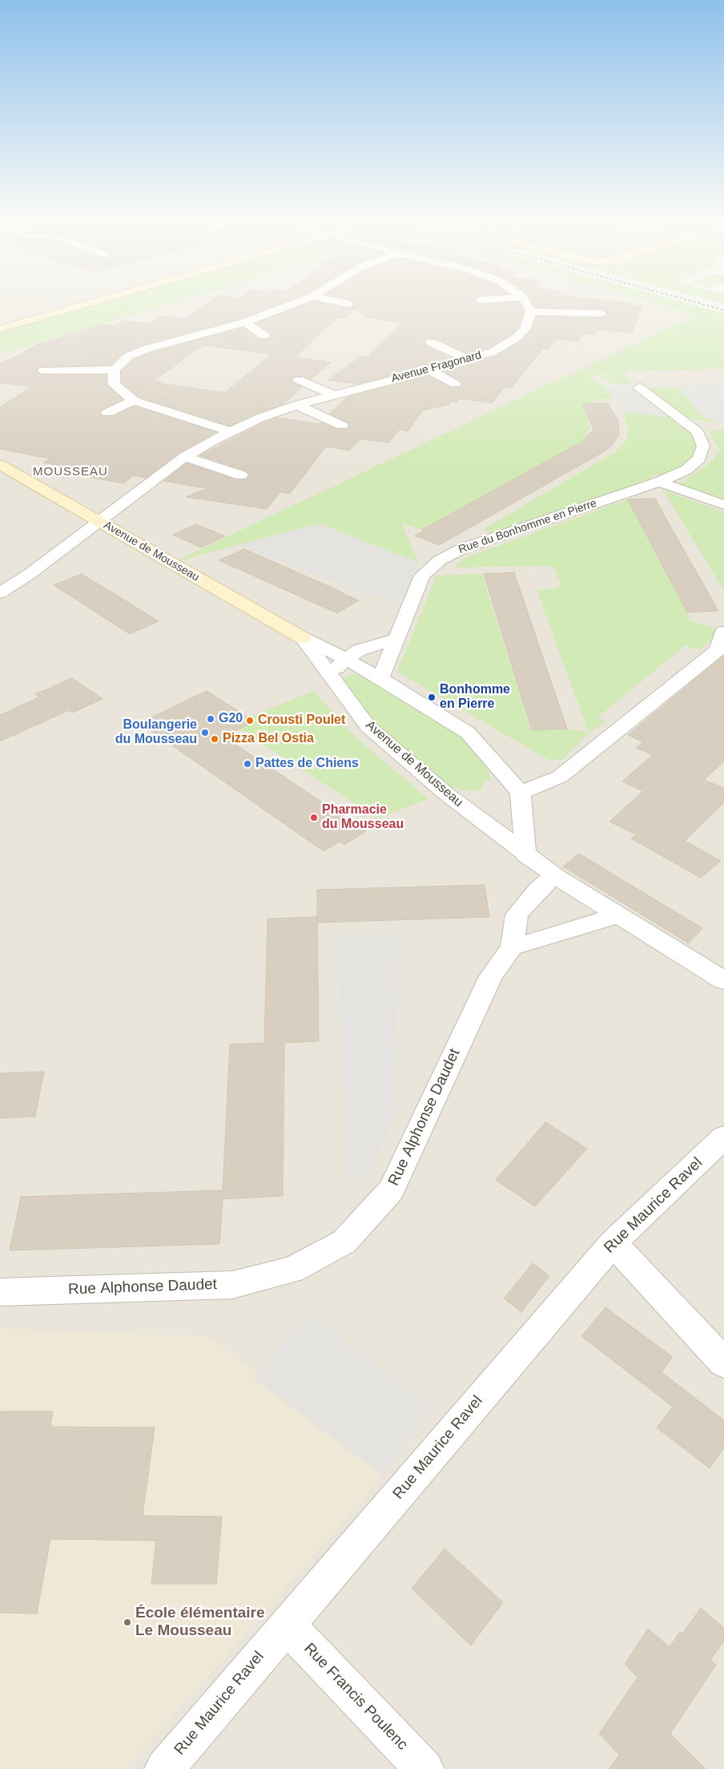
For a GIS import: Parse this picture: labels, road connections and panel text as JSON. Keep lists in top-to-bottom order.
{
  "streets": {
    "main road": ["Avenue de Mousseau"],
    "street": [
      "Avenue Fragonard",
      "Rue du Bonhomme en Pierre",
      "Rue Alphonse Daudet",
      "Rue Maurice Ravel",
      "Rue Francis Poulenc"
    ]
  },
  "crossings": [
    ["Avenue Fragonard", "Avenue de Mousseau"],
    ["Rue du Bonhomme en Pierre", "Avenue de Mousseau"],
    ["Avenue de Mousseau", "Rue Alphonse Daudet"],
    ["Rue Maurice Ravel", "Rue Francis Poulenc"]
  ],
  "districts": ["MOUSSEAU"],
  "places": [
    "Bonhomme en Pierre",
    "G20",
    "Crousti Poulet",
    "Boulangerie du Mousseau",
    "Pizza Bel Ostia",
    "Pattes de Chiens",
    "Pharmacie du Mousseau",
    "École élémentaire Le Mousseau"
  ]
}
